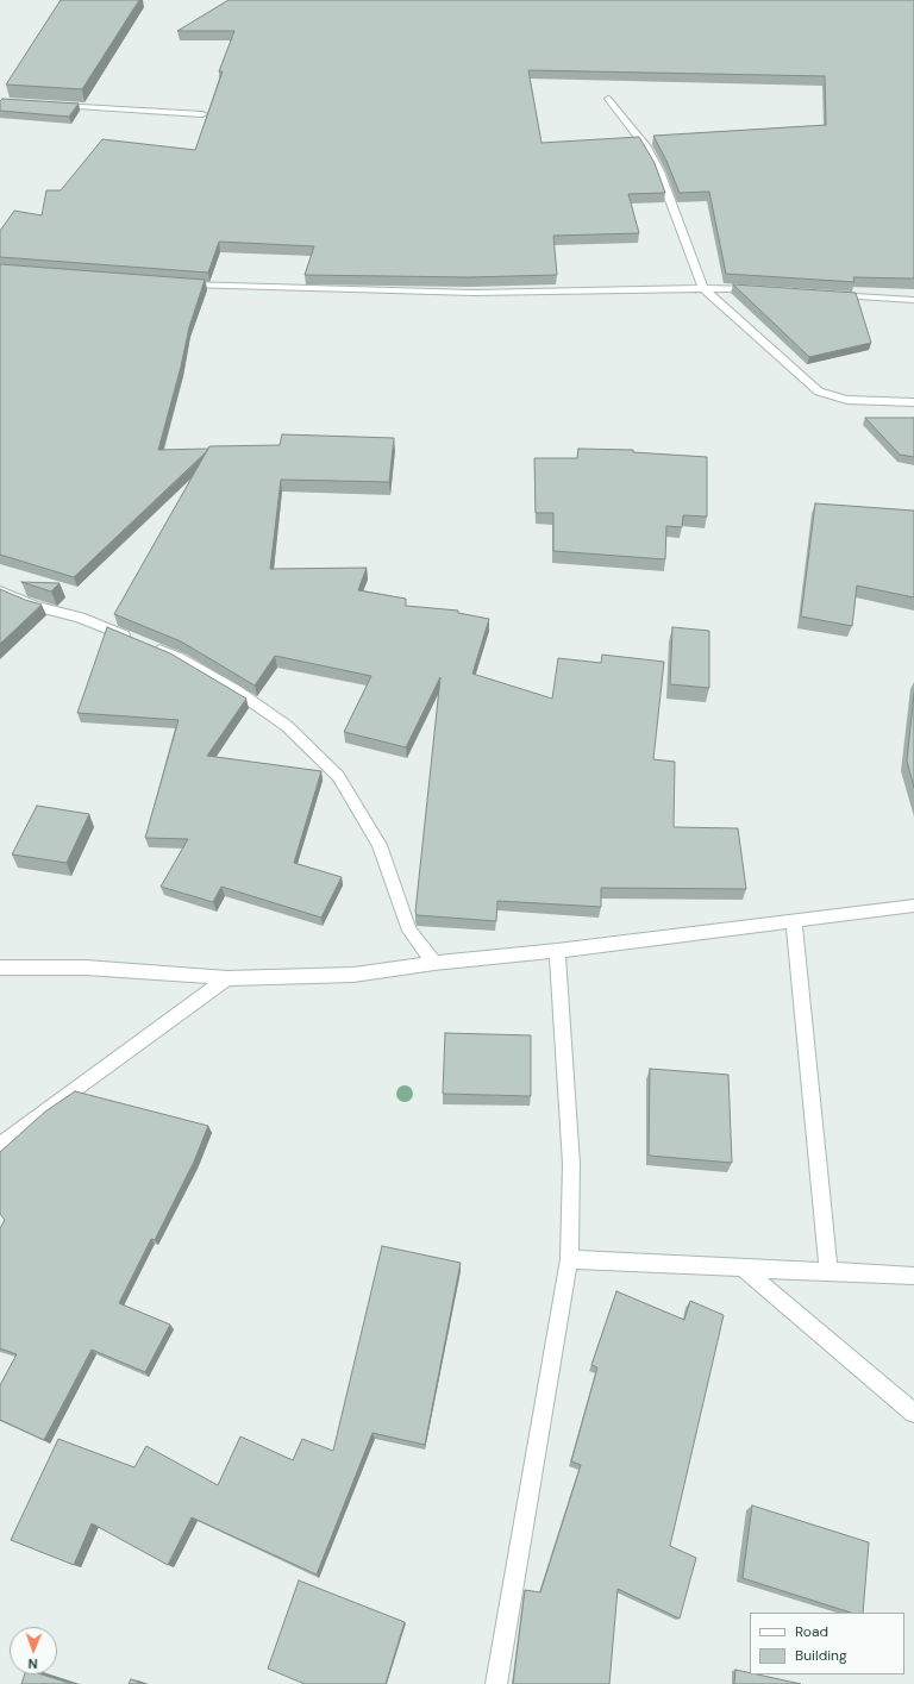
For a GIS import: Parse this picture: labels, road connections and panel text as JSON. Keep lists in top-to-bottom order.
{
  "legend": ["Road", "Building"],
  "north": "bottom"
}
